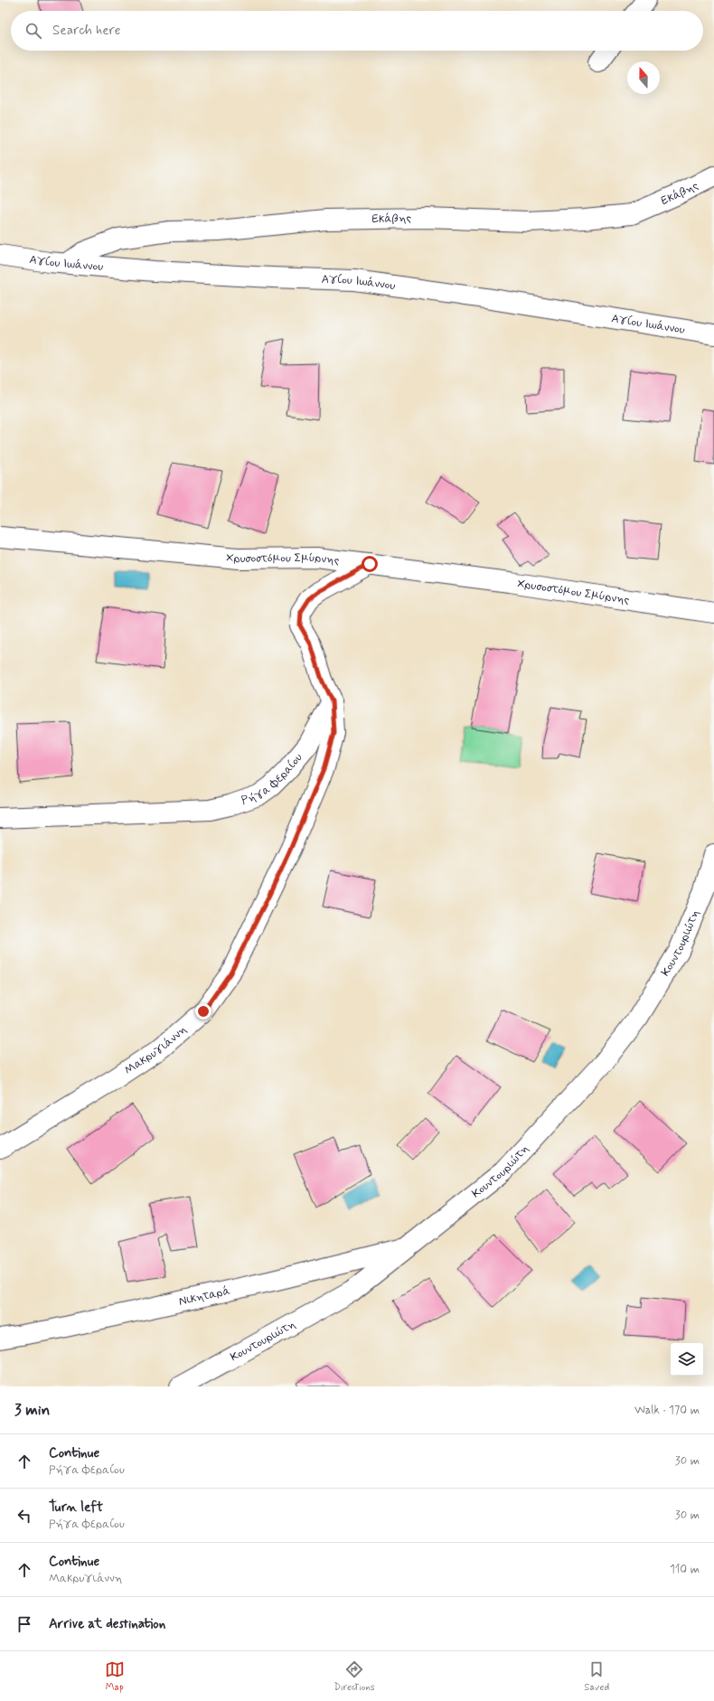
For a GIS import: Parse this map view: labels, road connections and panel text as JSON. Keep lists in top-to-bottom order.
{
  "streets": {
    "street": [
      "Εκάβης",
      "Αγίου Ιωάννου",
      "Χρυσοστόμου Σμύρνης",
      "Ρήγα Φεραίου",
      "Κουντουριώτη",
      "Μακρυγιάννη",
      "Νικηταρά"
    ]
  },
  "crossings": [
    ["Εκάβης", "Αγίου Ιωάννου"],
    ["Ρήγα Φεραίου", "Μακρυγιάννη"],
    ["Κουντουριώτη", "Νικηταρά"]
  ],
  "north": "top",
  "page": {
    "search": "Search here",
    "heading": ["3 min", "Walk · 170 m"],
    "list": [
      ["Continue", "Ρήγα Φεραίου", "30 m"],
      ["Turn left", "Ρήγα Φεραίου", "30 m"],
      ["Continue", "Μακρυγιάννη", "110 m"],
      "Arrive at destination"
    ],
    "nav": ["Map", "Directions", "Saved"]
  }
}
